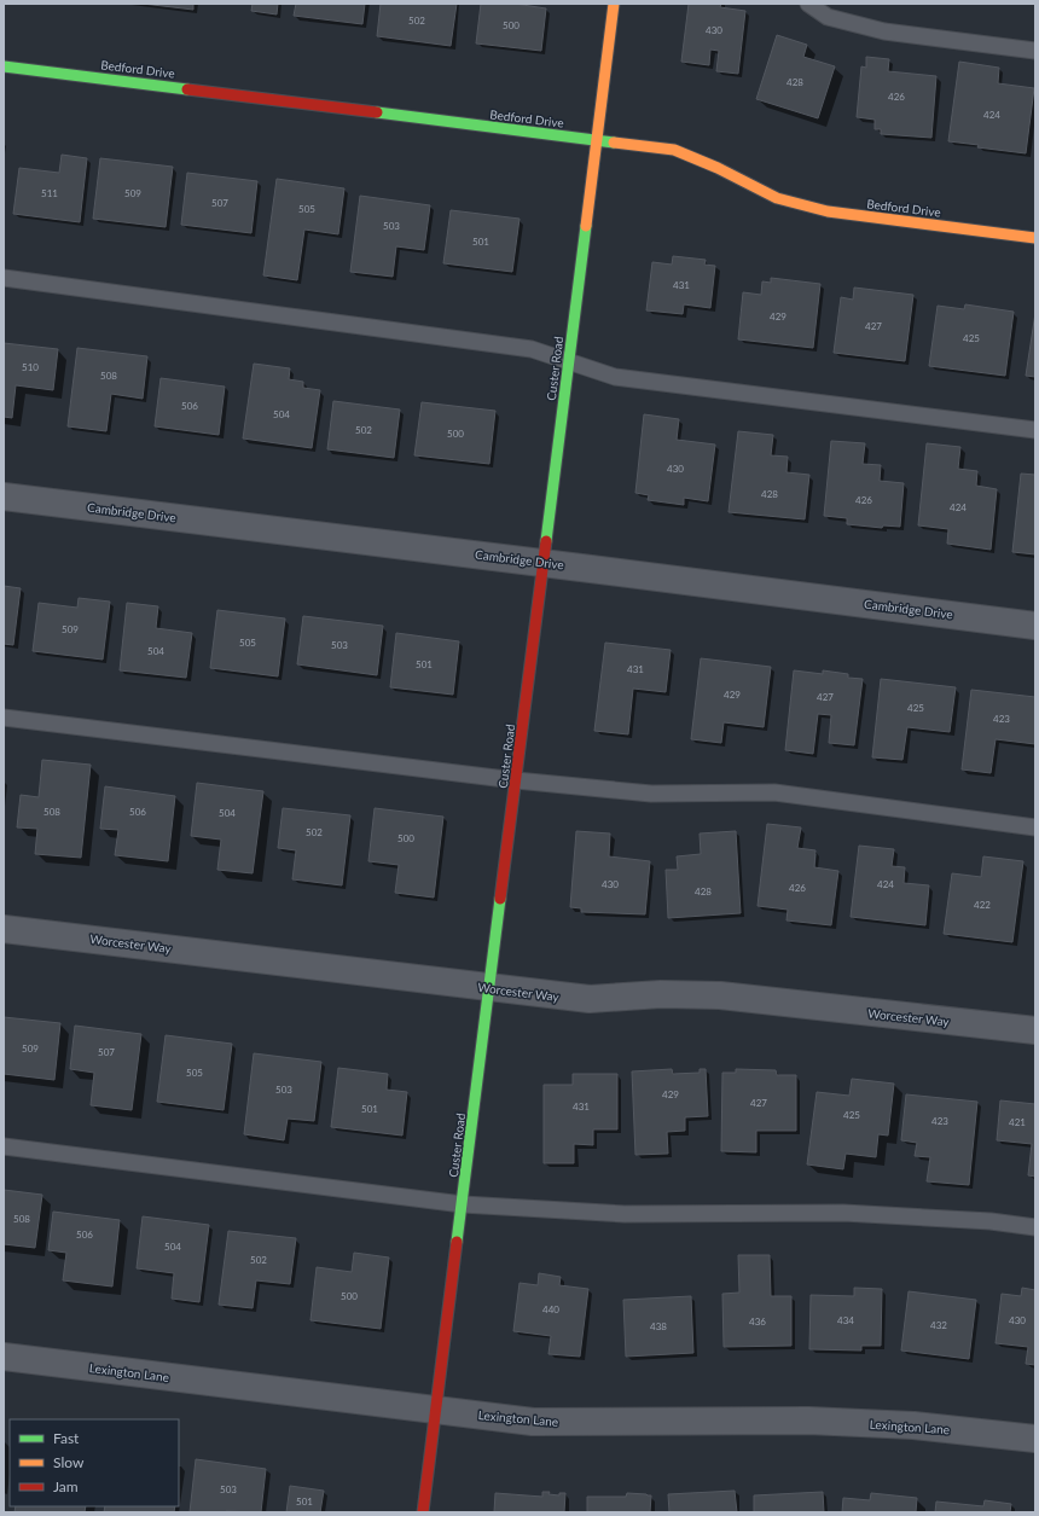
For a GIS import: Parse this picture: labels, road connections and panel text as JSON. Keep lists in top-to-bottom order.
{
  "streets": {
    "street": [
      "Bedford Drive",
      "Custer Road",
      "Cambridge Drive",
      "Worcester Way",
      "Lexington Lane"
    ]
  },
  "crossings": [
    ["Bedford Drive", "Custer Road"],
    ["Custer Road", "Cambridge Drive"],
    ["Custer Road", "Worcester Way"],
    ["Custer Road", "Lexington Lane"]
  ],
  "house_numbers": [
    "502",
    "500",
    "430",
    "428",
    "426",
    "424",
    "511",
    "509",
    "507",
    "505",
    "503",
    "501",
    "431",
    "429",
    "427",
    "425",
    "510",
    "508",
    "506",
    "504",
    "502",
    "500",
    "430",
    "428",
    "426",
    "424",
    "509",
    "505",
    "503",
    "504",
    "501",
    "431",
    "429",
    "427",
    "425",
    "423",
    "508",
    "506",
    "504",
    "502",
    "500",
    "430",
    "424",
    "426",
    "428",
    "422",
    "509",
    "507",
    "505",
    "503",
    "429",
    "427",
    "431",
    "501",
    "425",
    "423",
    "421",
    "508",
    "506",
    "504",
    "502",
    "500",
    "440",
    "434",
    "430",
    "436",
    "432",
    "438",
    "503",
    "501"
  ],
  "legend": ["Fast", "Slow", "Jam"]
}
